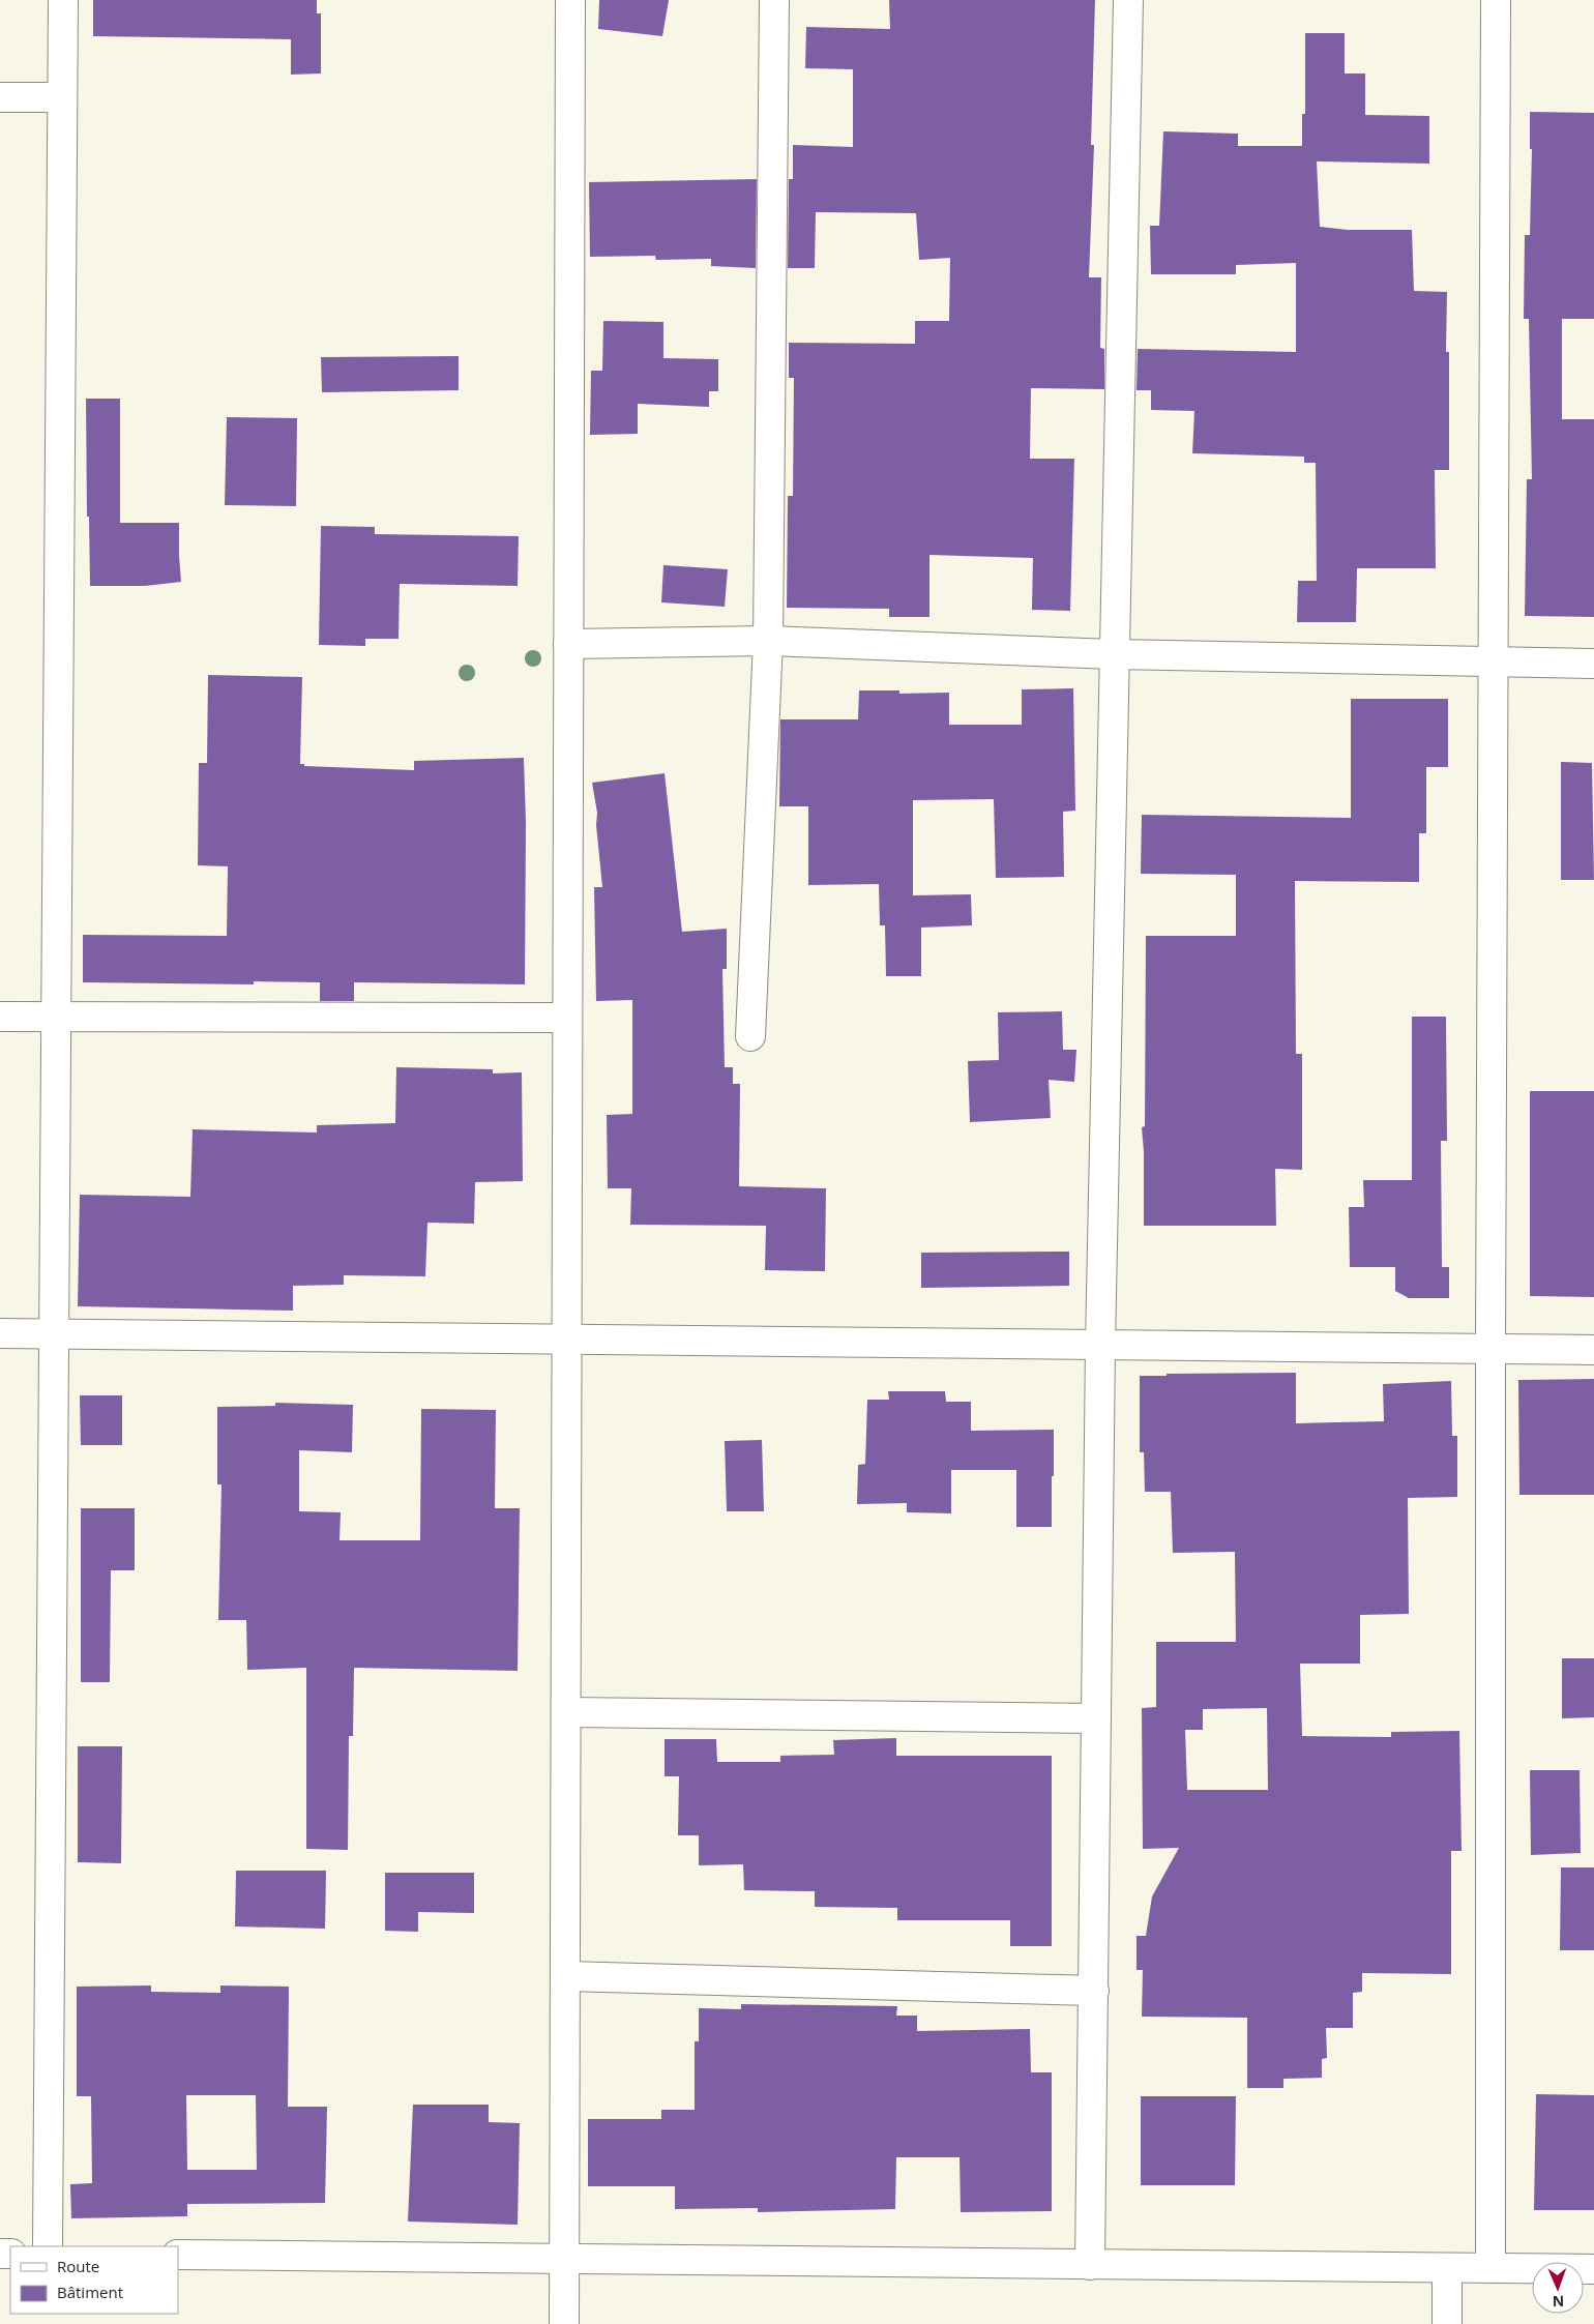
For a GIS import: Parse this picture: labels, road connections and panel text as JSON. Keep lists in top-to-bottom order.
{
  "legend": ["Route", "Bâtiment"],
  "north": "bottom"
}
